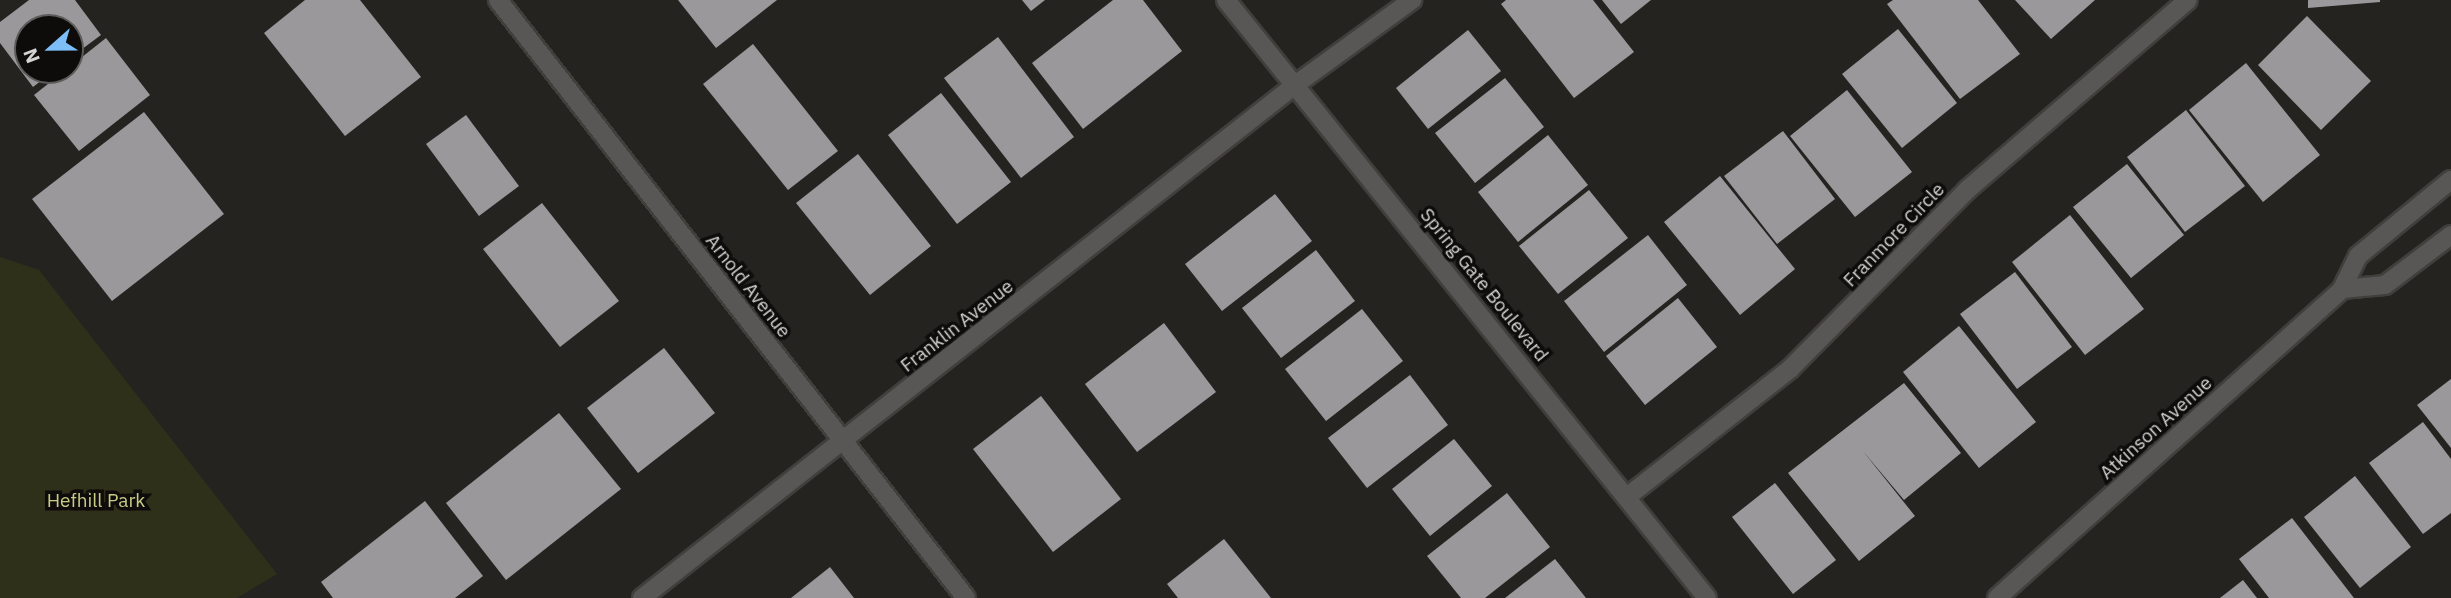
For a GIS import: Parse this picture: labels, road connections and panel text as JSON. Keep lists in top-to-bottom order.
{
  "streets": {
    "street": [
      "Franmore Circle",
      "Spring Gate Boulevard",
      "Arnold Avenue",
      "Franklin Avenue",
      "Atkinson Avenue"
    ]
  },
  "crossings": [
    ["Franmore Circle", "Spring Gate Boulevard"],
    ["Spring Gate Boulevard", "Franklin Avenue"],
    ["Arnold Avenue", "Franklin Avenue"]
  ],
  "parks": ["Hefhill Park"],
  "north": "left"
}
